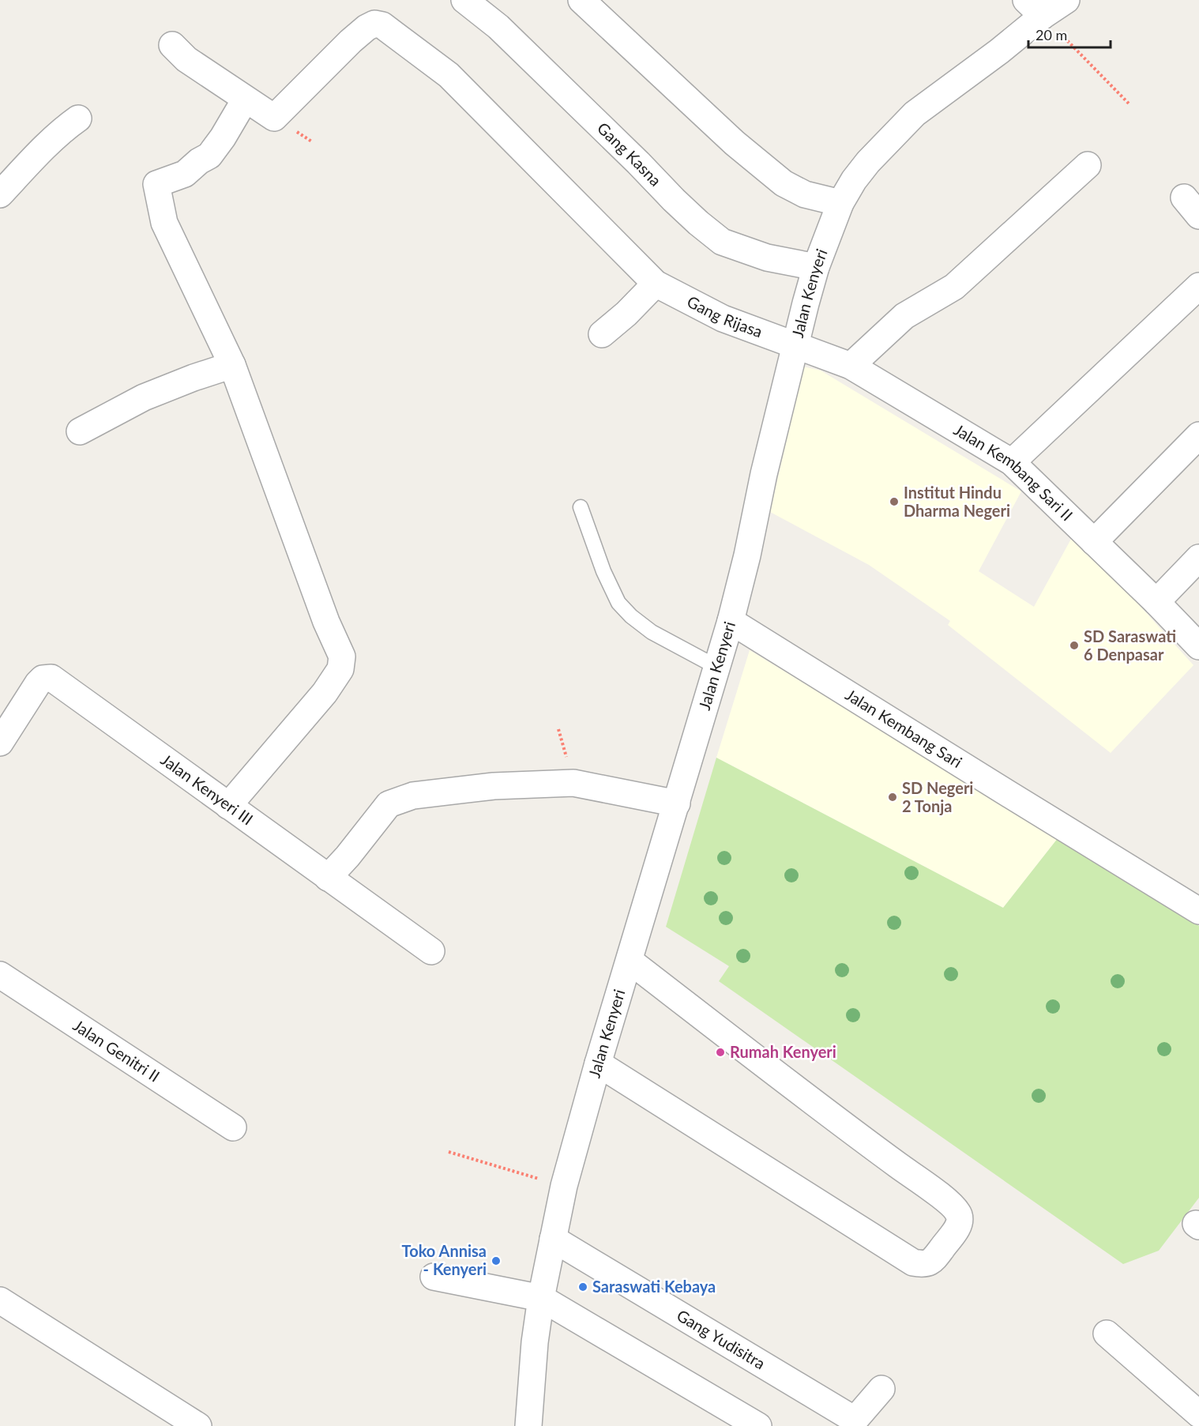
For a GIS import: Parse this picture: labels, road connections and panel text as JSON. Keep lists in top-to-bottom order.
{
  "streets": {
    "street": [
      "Gang Kasna",
      "Jalan Kenyeri",
      "Gang Rijasa",
      "Jalan Kembang Sari II",
      "Jalan Kembang Sari",
      "Jalan Kenyeri III",
      "Jalan Genitri II",
      "Gang Yudisitra"
    ]
  },
  "crossings": [
    ["Gang Kasna", "Jalan Kenyeri"],
    ["Jalan Kenyeri", "Gang Rijasa"],
    ["Jalan Kenyeri", "Jalan Kembang Sari II"],
    ["Jalan Kenyeri", "Jalan Kembang Sari"],
    ["Jalan Kenyeri", "Gang Yudisitra"],
    ["Gang Rijasa", "Jalan Kembang Sari II"]
  ],
  "places": [
    "Institut Hindu Dharma Negeri",
    "SD Saraswati 6 Denpasar",
    "SD Negeri 2 Tonja",
    "Rumah Kenyeri",
    "Toko Annisa - Kenyeri",
    "Saraswati Kebaya"
  ],
  "scale_bar": "20 m"
}
